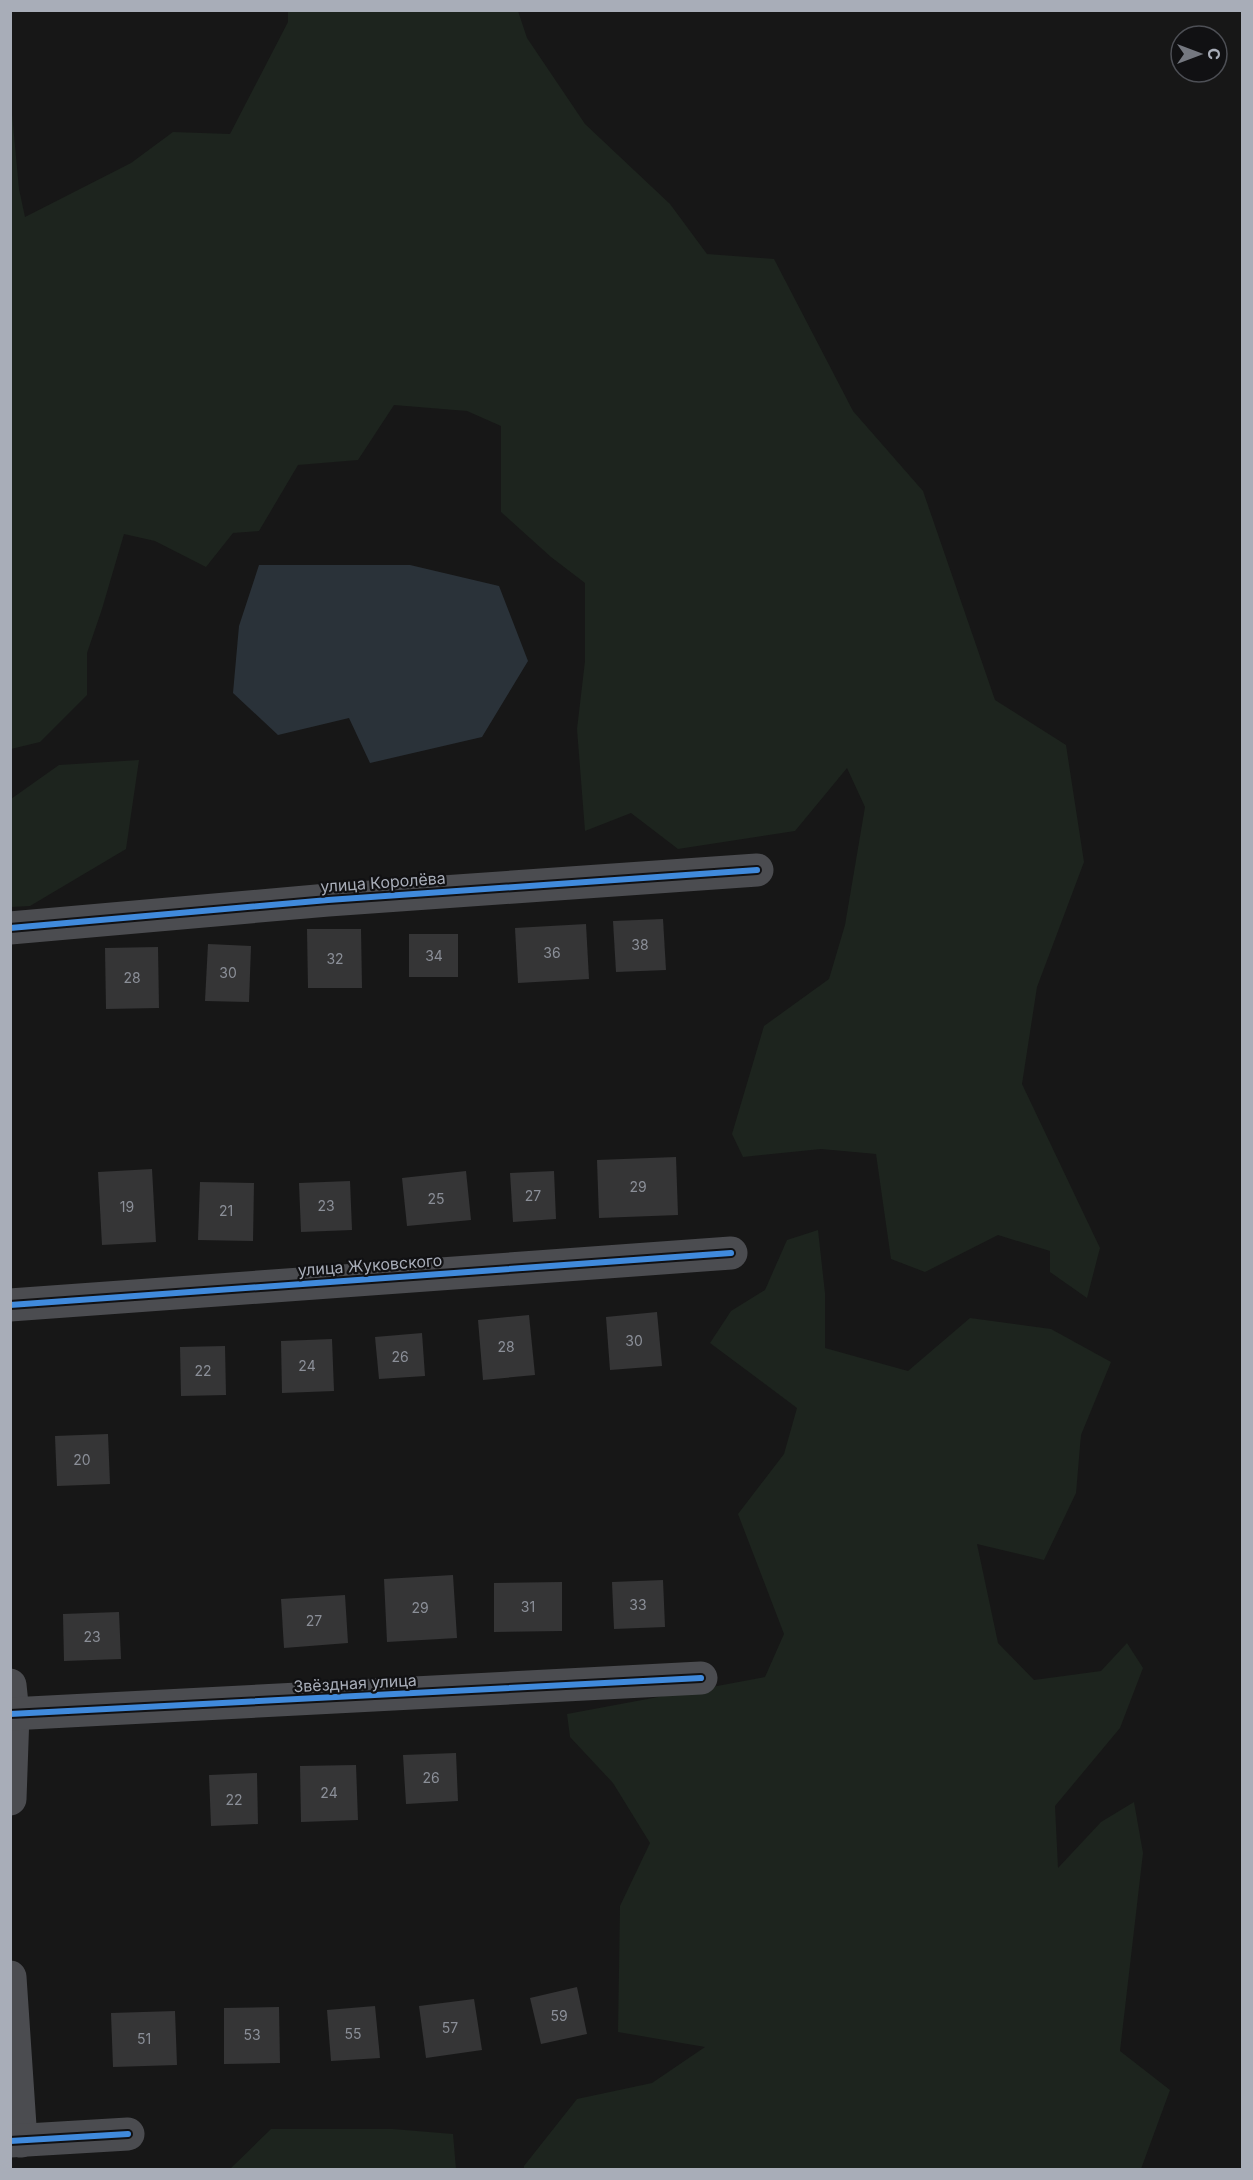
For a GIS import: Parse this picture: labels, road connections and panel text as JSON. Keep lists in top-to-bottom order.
{
  "streets": {
    "street": ["улица Королёва", "улица Жуковского", "Звёздная улица"]
  },
  "house_numbers": [
    "38",
    "36",
    "34",
    "32",
    "30",
    "28",
    "29",
    "27",
    "25",
    "23",
    "19",
    "21",
    "30",
    "28",
    "26",
    "24",
    "22",
    "20",
    "33",
    "31",
    "29",
    "27",
    "23",
    "26",
    "24",
    "22",
    "59",
    "57",
    "55",
    "53",
    "51"
  ],
  "north": "right"
}
